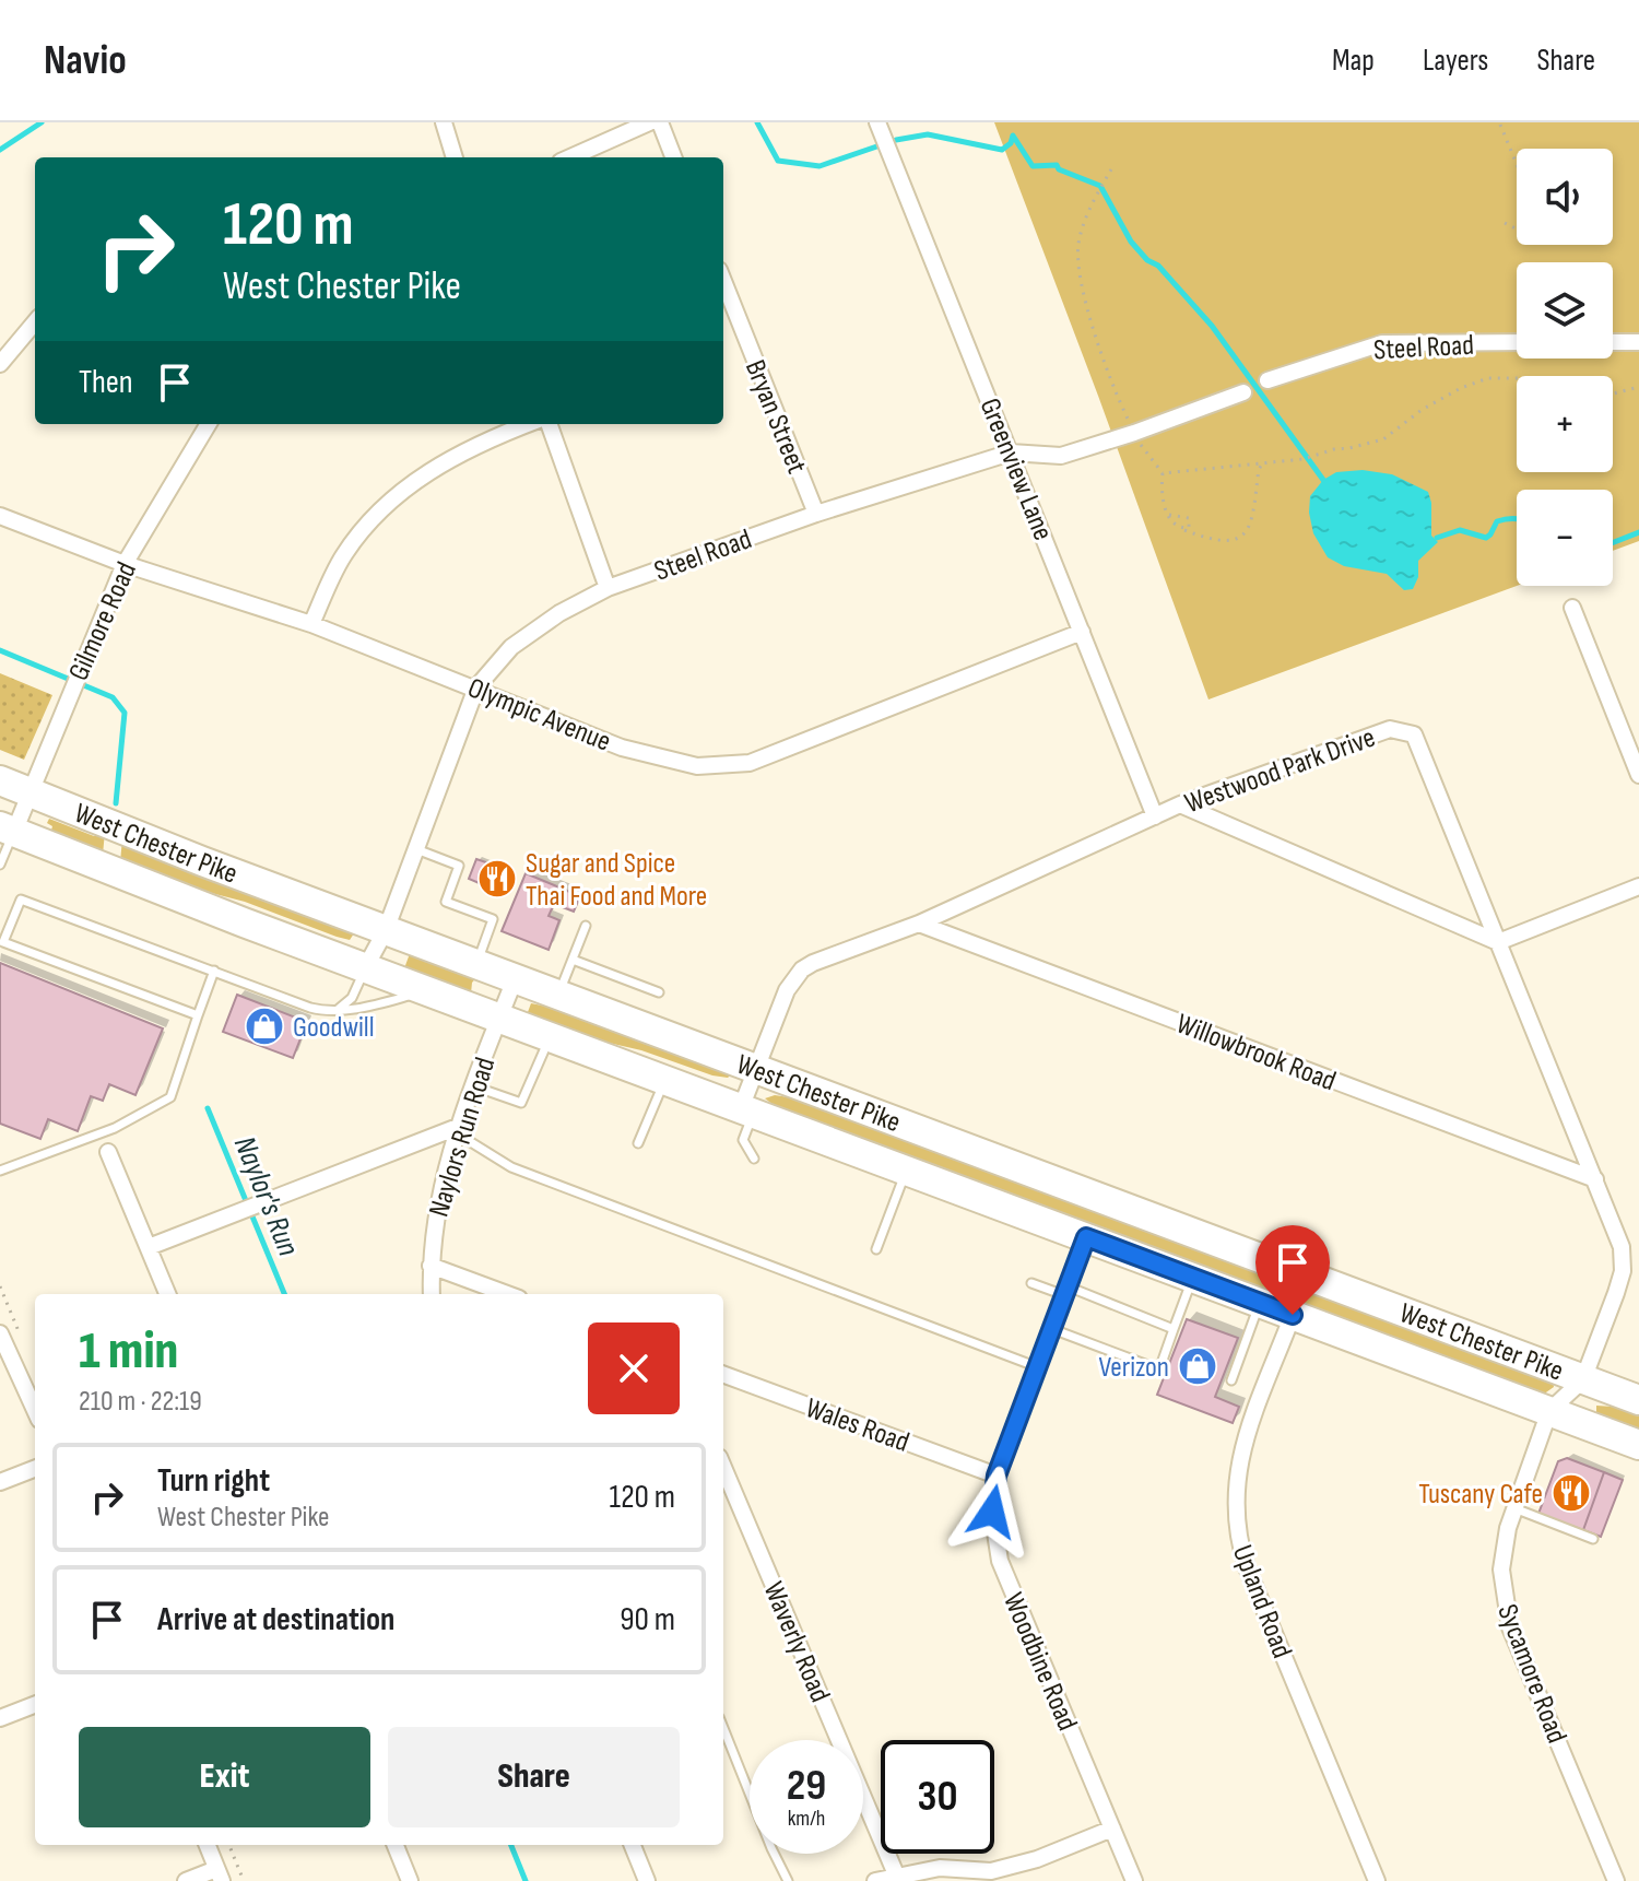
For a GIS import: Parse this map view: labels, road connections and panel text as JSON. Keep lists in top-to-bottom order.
{
  "streets": {
    "highway": ["West Chester Pike"],
    "street": [
      "Steel Road",
      "Bryan Street",
      "Greenview Lane",
      "Gilmore Road",
      "Olympic Avenue",
      "Westwood Park Drive",
      "Willowbrook Road",
      "Naylors Run Road",
      "Wales Road",
      "Upland Road",
      "Waverly Road",
      "Woodbine Road",
      "Sycamore Road"
    ]
  },
  "crossings": [
    ["Steel Road", "Bryan Street"],
    ["Steel Road", "Greenview Lane"],
    ["Steel Road", "Olympic Avenue"],
    ["Steel Road", "West Chester Pike"],
    ["Greenview Lane", "Olympic Avenue"],
    ["Greenview Lane", "Westwood Park Drive"],
    ["Gilmore Road", "Olympic Avenue"],
    ["Gilmore Road", "West Chester Pike"],
    ["Westwood Park Drive", "West Chester Pike"],
    ["Westwood Park Drive", "Willowbrook Road"],
    ["Westwood Park Drive", "Sycamore Road"],
    ["West Chester Pike", "Naylors Run Road"],
    ["West Chester Pike", "Upland Road"],
    ["West Chester Pike", "Woodbine Road"],
    ["West Chester Pike", "Sycamore Road"],
    ["Wales Road", "Woodbine Road"]
  ],
  "water": ["Naylor's Run"],
  "places": {
    "restaurant": ["Sugar and Spice Thai Food and More", "Tuscany Cafe"],
    "shop": ["Goodwill", "Verizon"]
  },
  "page": {
    "header": "Navio",
    "nav": ["Map", "Layers", "Share"],
    "map_buttons": ["+", "−"],
    "turn": ["120 m", "West Chester Pike"],
    "then": "Then",
    "heading": ["1 min", "210 m · 22:19"],
    "list": [
      {
        "name": "Turn right",
        "note": "West Chester Pike",
        "value": "120 m"
      },
      {
        "name": "Arrive at destination",
        "value": "90 m"
      }
    ],
    "buttons": ["Exit", "Share"],
    "speed": "29 km/h",
    "limit": "30"
  }
}
